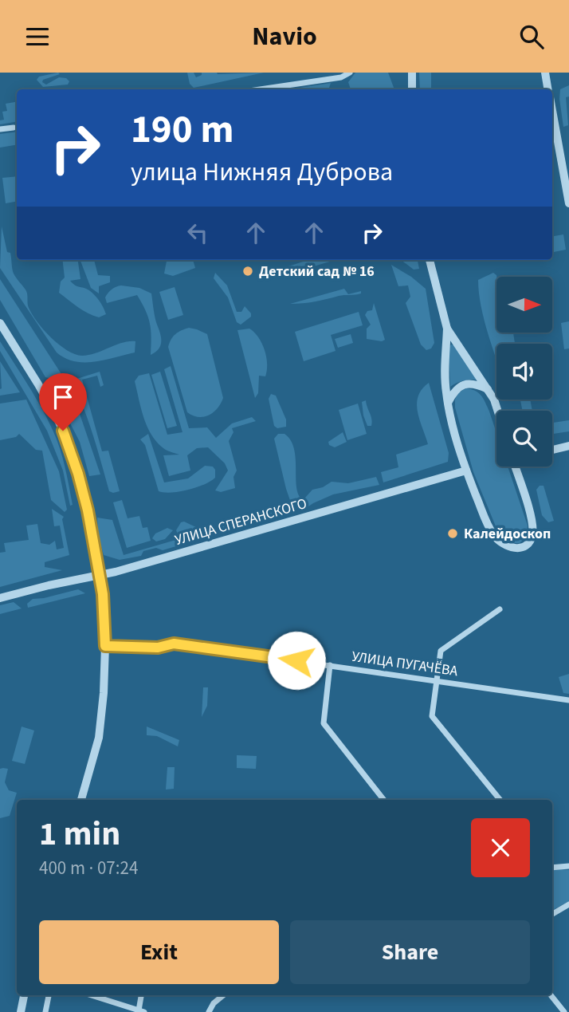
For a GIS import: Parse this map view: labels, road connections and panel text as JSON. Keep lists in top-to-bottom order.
{
  "streets": {
    "street": ["УЛИЦА СПЕРАНСКОГО", "УЛИЦА ПУГАЧЁВА"]
  },
  "places": ["Детский сад № 16", "Калейдоскоп"],
  "north": "right",
  "page": {
    "header": "Navio",
    "turn": ["190 m", "улица Нижняя Дуброва"],
    "heading": ["1 min", "400 m · 07:24"],
    "buttons": ["Exit", "Share"]
  }
}
